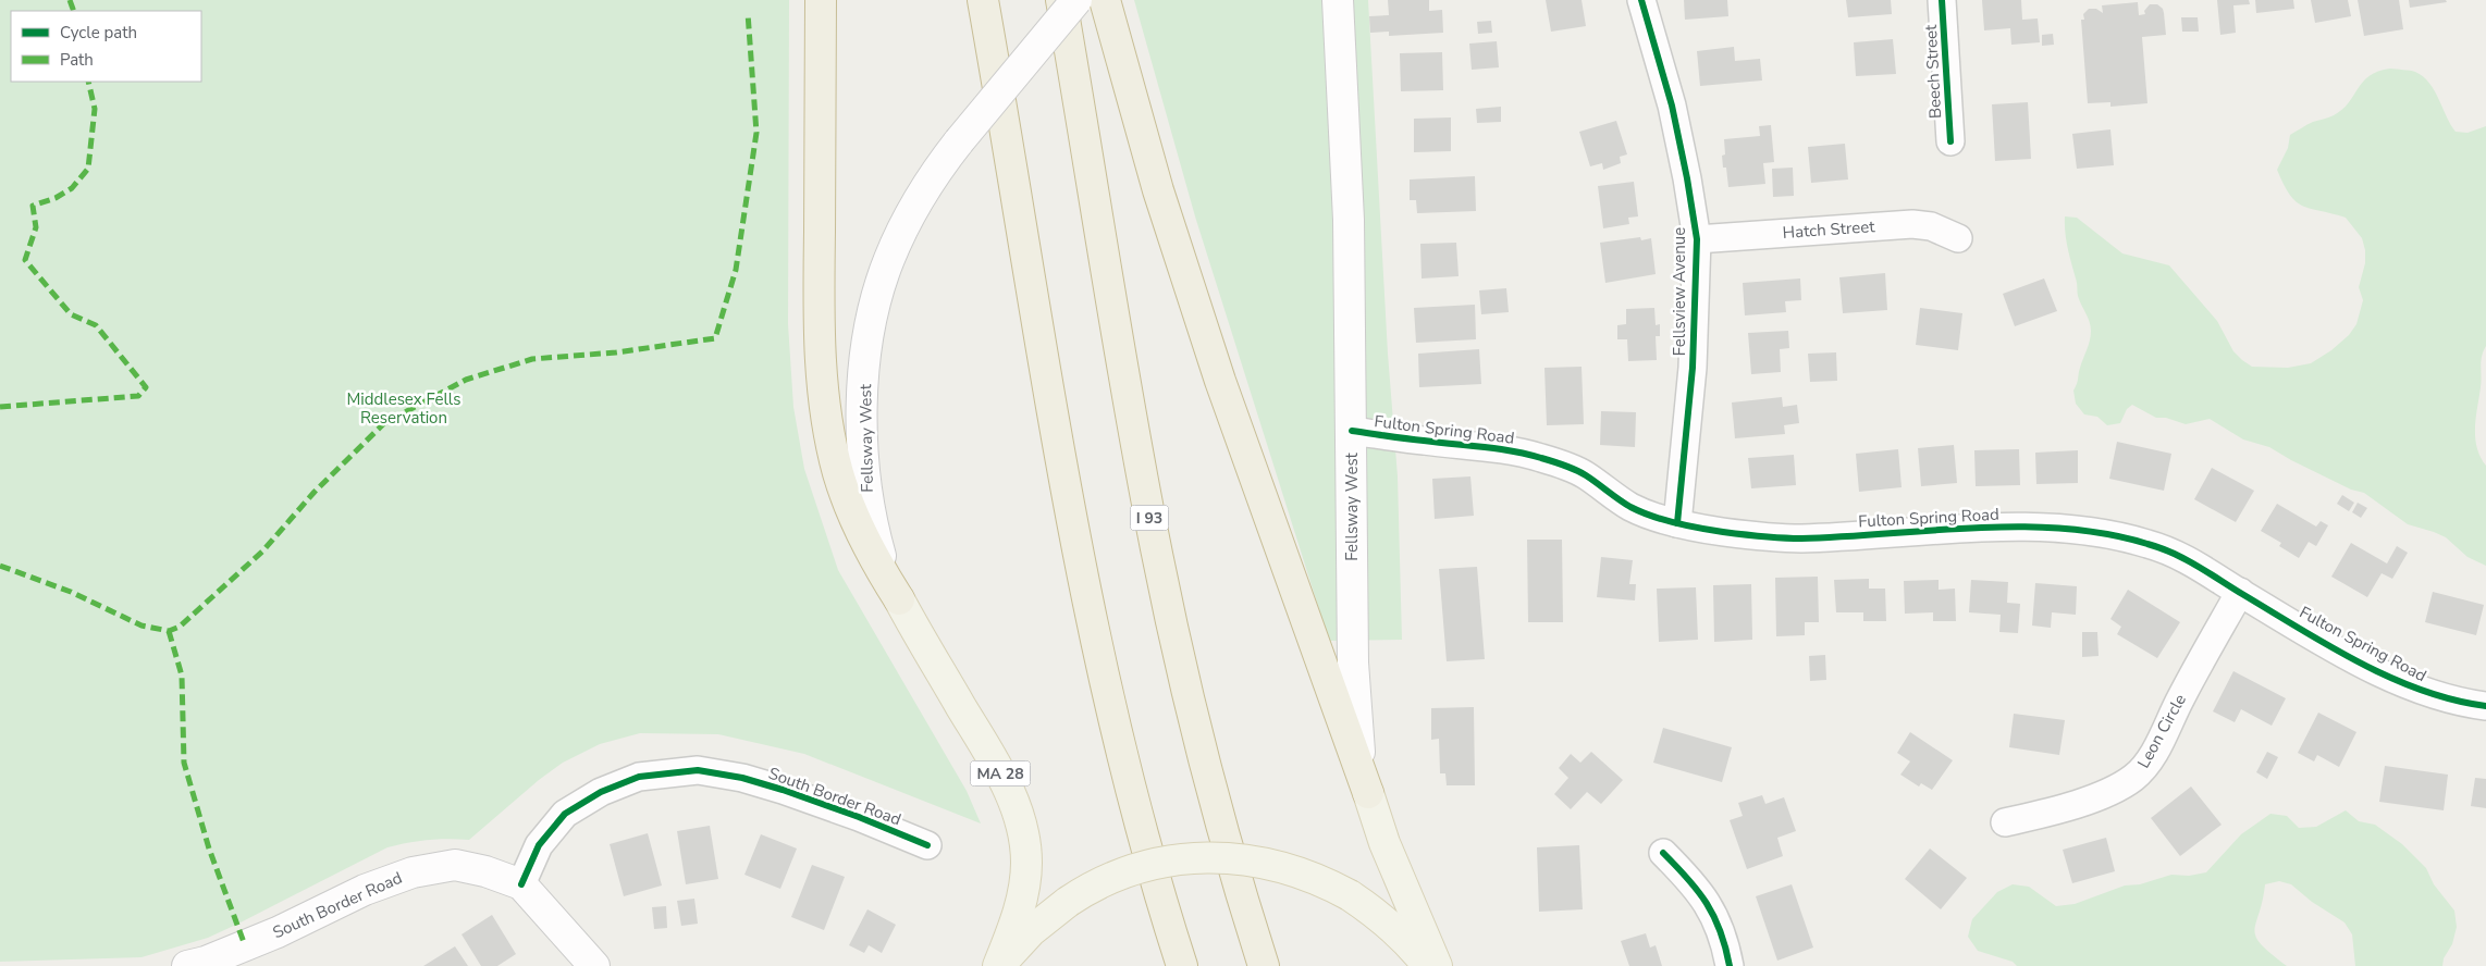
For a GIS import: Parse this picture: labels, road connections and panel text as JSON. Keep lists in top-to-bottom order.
{
  "streets": {
    "highway": ["I 93"],
    "main road": ["Fellsway West", "MA 28", "South Border Road"],
    "street": [
      "Beech Street",
      "Hatch Street",
      "Fellsview Avenue",
      "Fulton Spring Road",
      "Leon Circle"
    ]
  },
  "crossings": [
    ["Hatch Street", "Fellsview Avenue"],
    ["Fellsview Avenue", "Fulton Spring Road"],
    ["Fulton Spring Road", "Fellsway West"],
    ["Fulton Spring Road", "Leon Circle"]
  ],
  "parks": ["Middlesex Fells Reservation"],
  "legend": ["Cycle path", "Path"]
}
